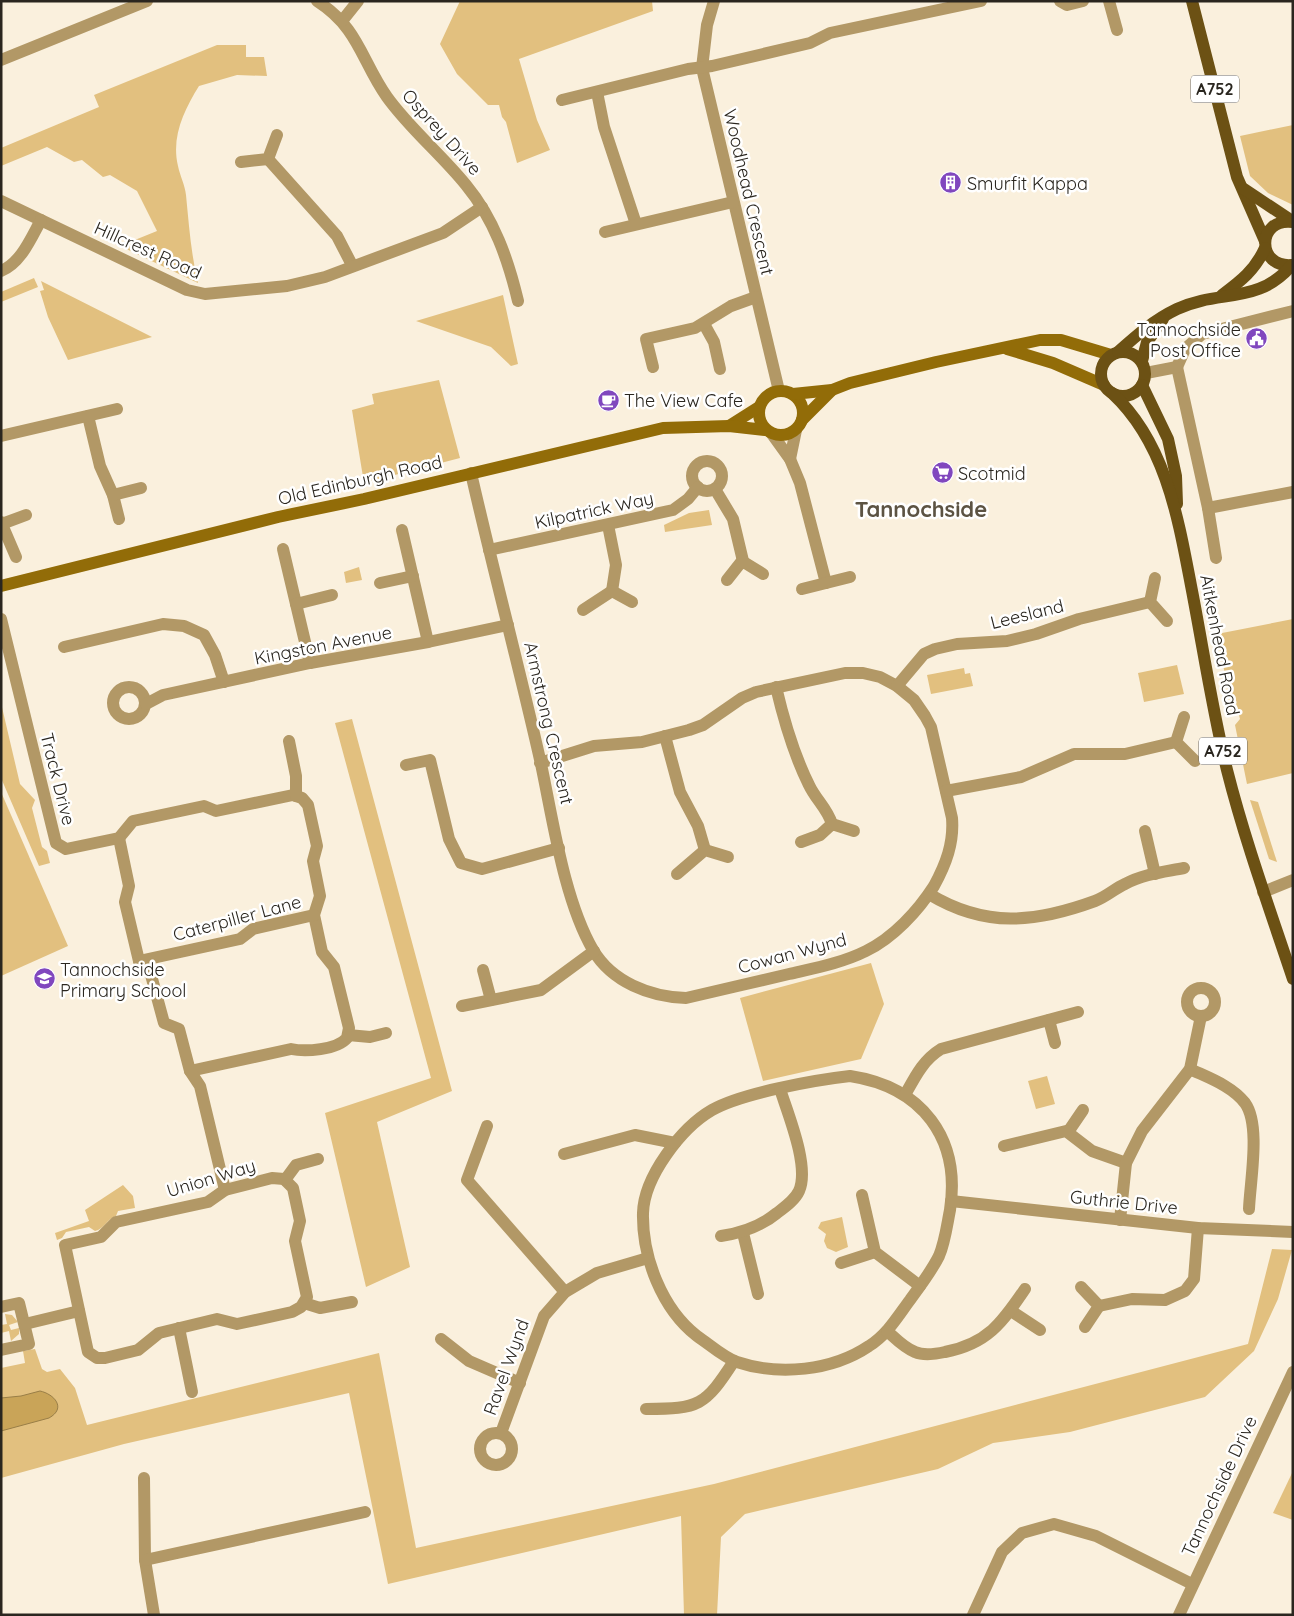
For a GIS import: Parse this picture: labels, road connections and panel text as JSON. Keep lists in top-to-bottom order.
{
  "streets": {
    "main road": ["A752", "Old Edinburgh Road", "Aitkenhead Road"],
    "street": [
      "Osprey Drive",
      "Woodhead Crescent",
      "Hillcrest Road",
      "Kilpatrick Way",
      "Leesland",
      "Kingston Avenue",
      "Armstrong Crescent",
      "Track Drive",
      "Caterpiller Lane",
      "Cowan Wynd",
      "Union Way",
      "Guthrie Drive",
      "Ravel Wynd",
      "Tannochside Drive"
    ]
  },
  "crossings": [
    ["Osprey Drive", "Hillcrest Road"],
    ["Woodhead Crescent", "Old Edinburgh Road"],
    ["Old Edinburgh Road", "Armstrong Crescent"],
    ["Kilpatrick Way", "Armstrong Crescent"],
    ["Leesland", "Cowan Wynd"],
    ["Kingston Avenue", "Armstrong Crescent"],
    ["Armstrong Crescent", "Cowan Wynd"]
  ],
  "districts": ["Tannochside"],
  "places": {
    "building": ["Smurfit Kappa"],
    "public building": ["Tannochside Post Office"],
    "cafe": ["The View Cafe"],
    "supermarket": ["Scotmid"],
    "school or university": ["Tannochside Primary School"]
  }
}
